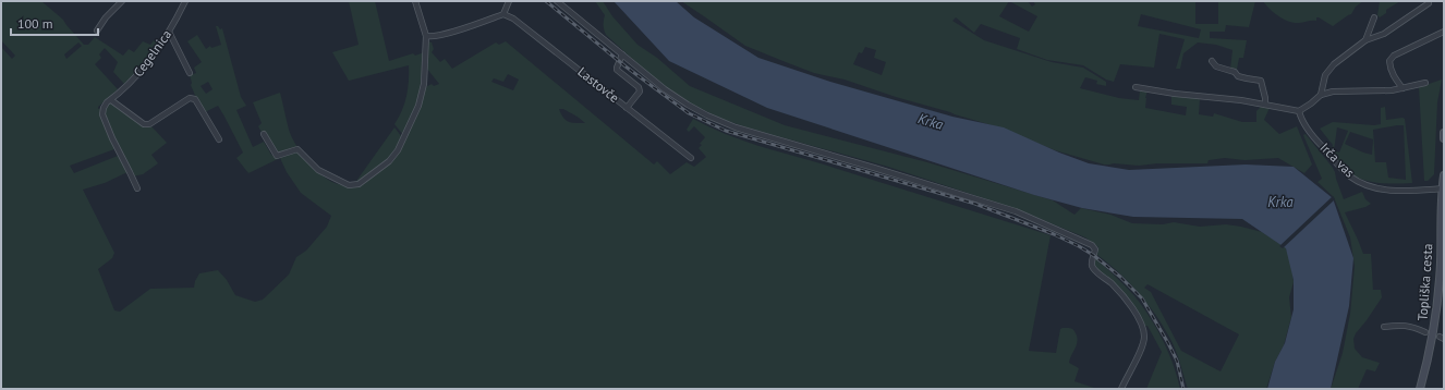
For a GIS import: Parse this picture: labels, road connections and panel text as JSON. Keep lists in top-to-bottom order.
{
  "streets": {
    "main road": ["Topliška cesta"],
    "street": ["Cegelnica", "Lastovče", "Irča vas"]
  },
  "crossings": [
    ["Irča vas", "Topliška cesta"]
  ],
  "water": ["Krka"],
  "scale_bar": "100 m"
}
